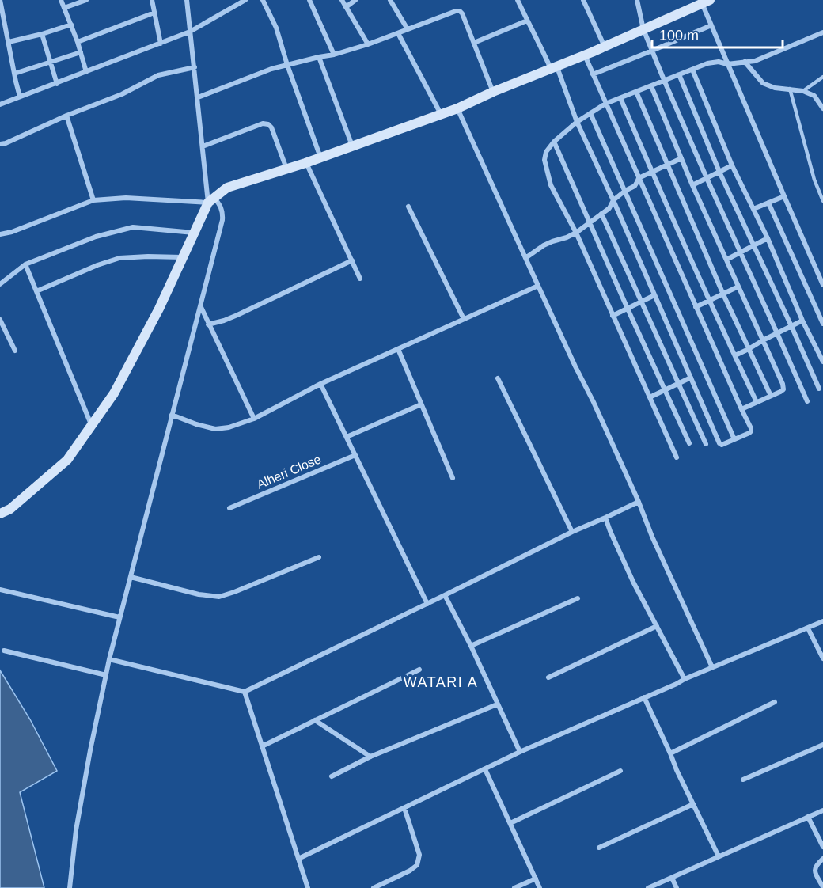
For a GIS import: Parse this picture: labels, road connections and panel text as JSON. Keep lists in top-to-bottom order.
{
  "streets": {
    "street": ["Alheri Close"]
  },
  "districts": ["WATARI A"],
  "scale_bar": "100 m"
}
